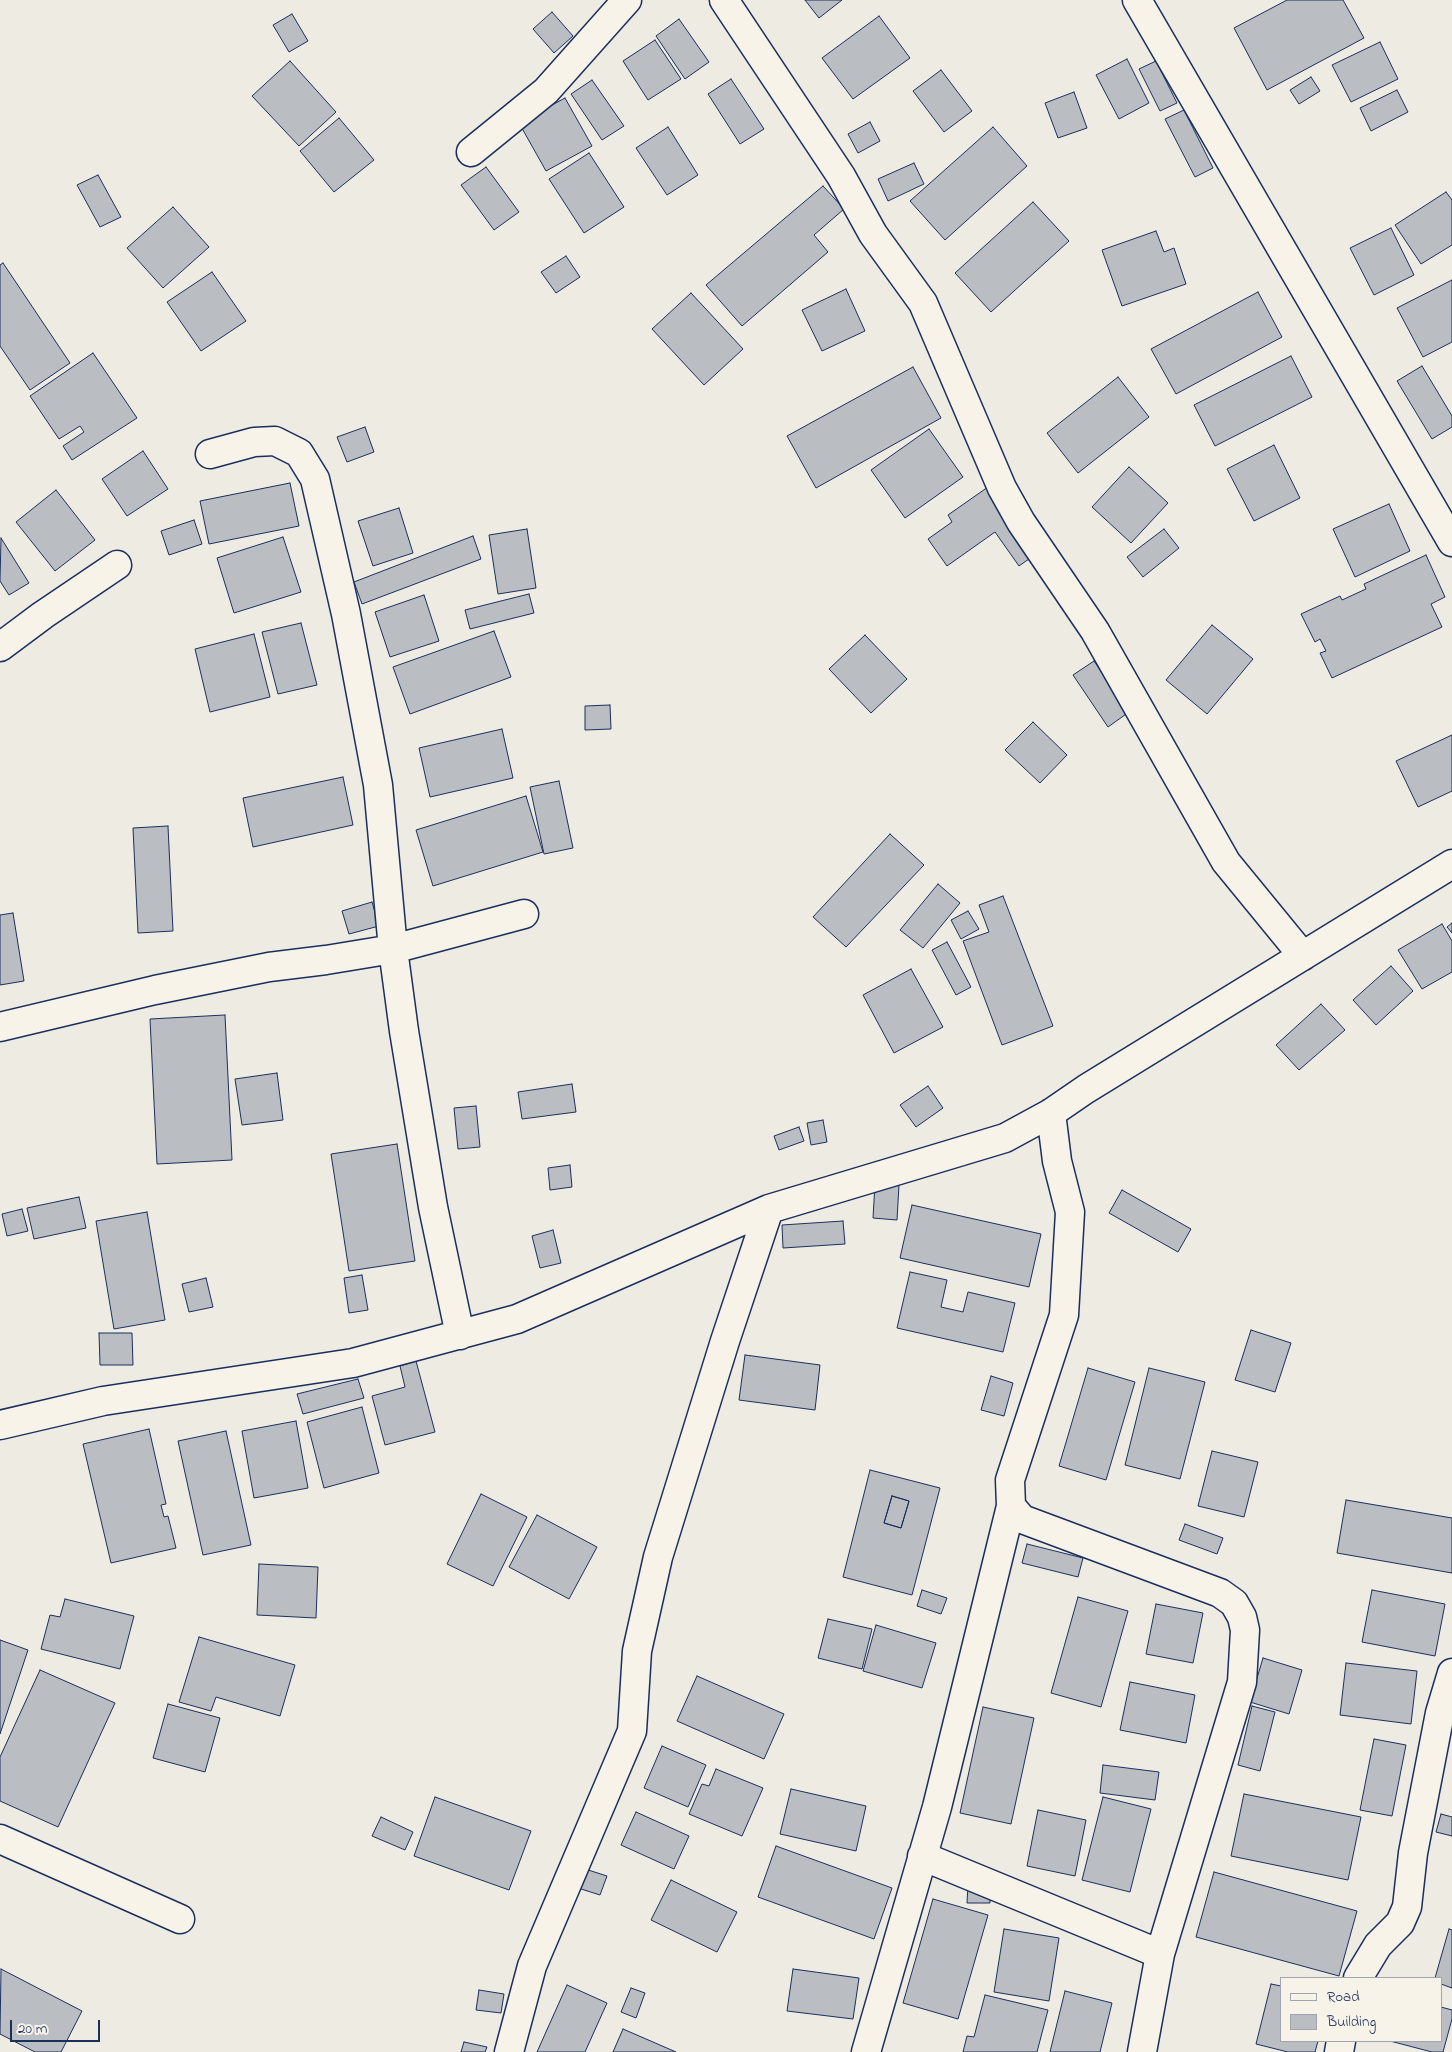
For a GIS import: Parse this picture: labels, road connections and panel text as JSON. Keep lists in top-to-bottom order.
{
  "legend": ["Road", "Building"],
  "scale_bar": "20 m"
}
